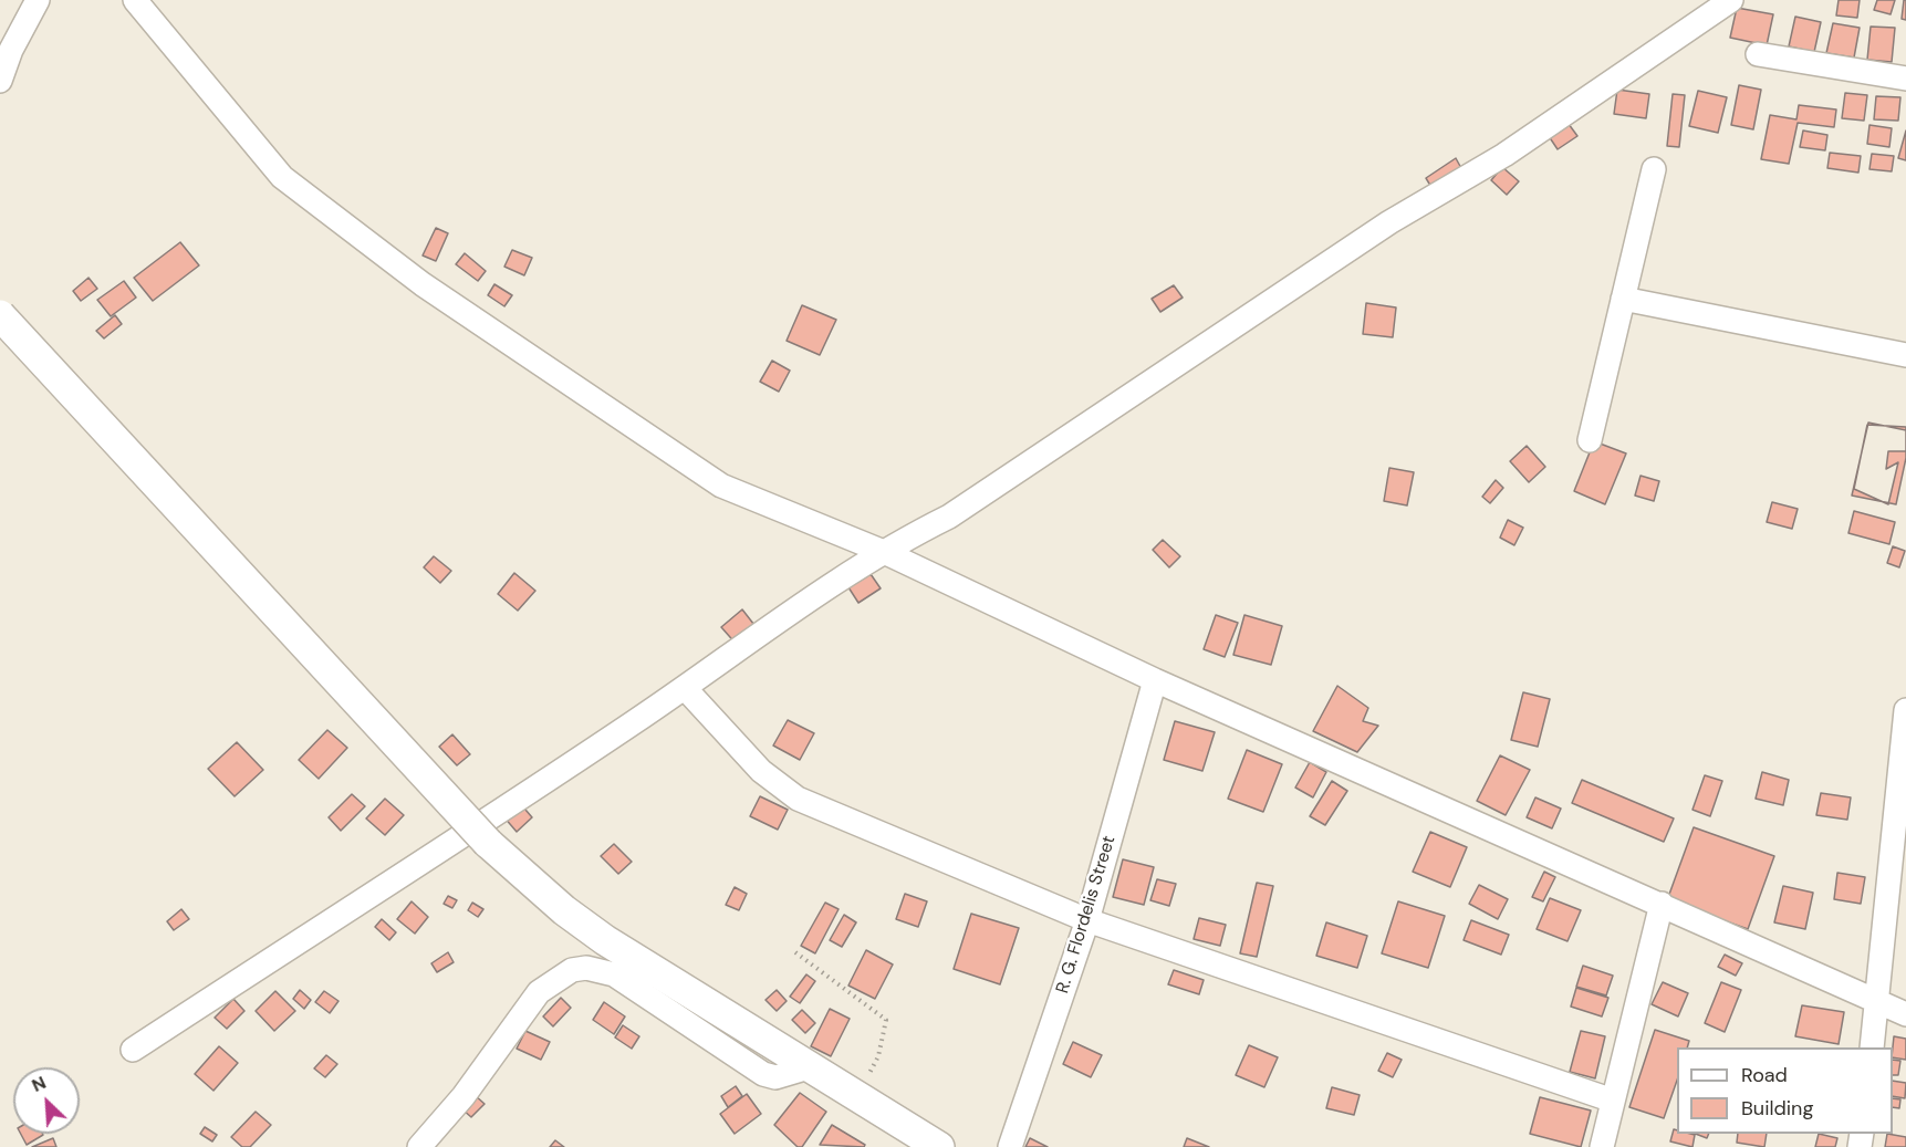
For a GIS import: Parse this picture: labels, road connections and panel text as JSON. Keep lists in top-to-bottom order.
{
  "streets": {
    "street": ["R. G. Flordelis Street"]
  },
  "legend": ["Road", "Building"],
  "north": "top left"
}
